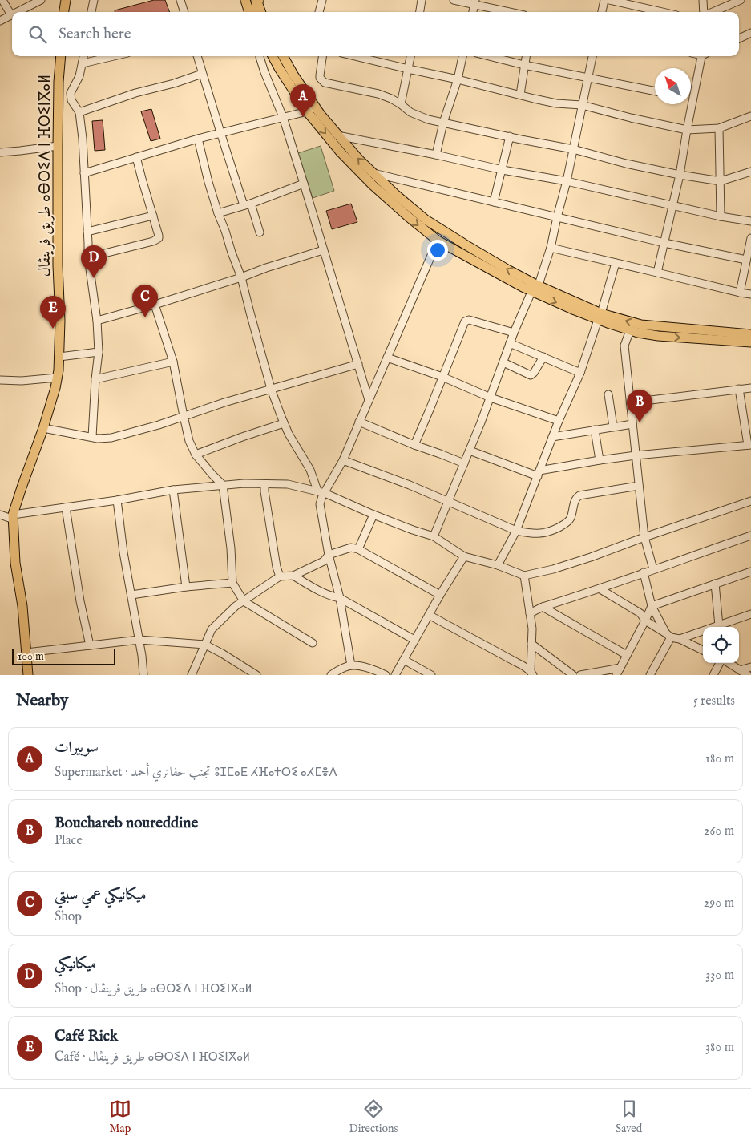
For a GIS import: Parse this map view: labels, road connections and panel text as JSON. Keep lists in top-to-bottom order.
{
  "streets": {
    "main road": ["طريق فرينڨال ⴰⴱⵔⵉⴷ ⵏ ⴼⵔⵉⵏⴳⴰⵍ"]
  },
  "scale_bar": "100 m",
  "north": "top left",
  "page": {
    "search": "Search here",
    "pins": [
      "A",
      "D",
      "C",
      "E",
      "B"
    ],
    "scale": "100 m",
    "heading": ["Nearby", "5 results"],
    "list": [
      {
        "mark": "A",
        "name": "سوبيرات",
        "note": "Supermarket · تجنب حفاتري أحمد ⵓⵊⵎⴰⴹ ⵃⴼⴰⵜⵔⵉ ⴰⵃⵎⴻⴷ",
        "value": "180 m"
      },
      {
        "mark": "B",
        "name": "Bouchareb noureddine",
        "note": "Place",
        "value": "260 m"
      },
      {
        "mark": "C",
        "name": "ميكانيكي عمي سبتي",
        "note": "Shop",
        "value": "290 m"
      },
      {
        "mark": "D",
        "name": "ميكانيكي",
        "note": "Shop · طريق فرينڨال ⴰⴱⵔⵉⴷ ⵏ ⴼⵔⵉⵏⴳⴰⵍ",
        "value": "330 m"
      },
      {
        "mark": "E",
        "name": "Café Rick",
        "note": "Café · طريق فرينڨال ⴰⴱⵔⵉⴷ ⵏ ⴼⵔⵉⵏⴳⴰⵍ",
        "value": "380 m"
      }
    ],
    "nav": ["Map", "Directions", "Saved"]
  }
}
